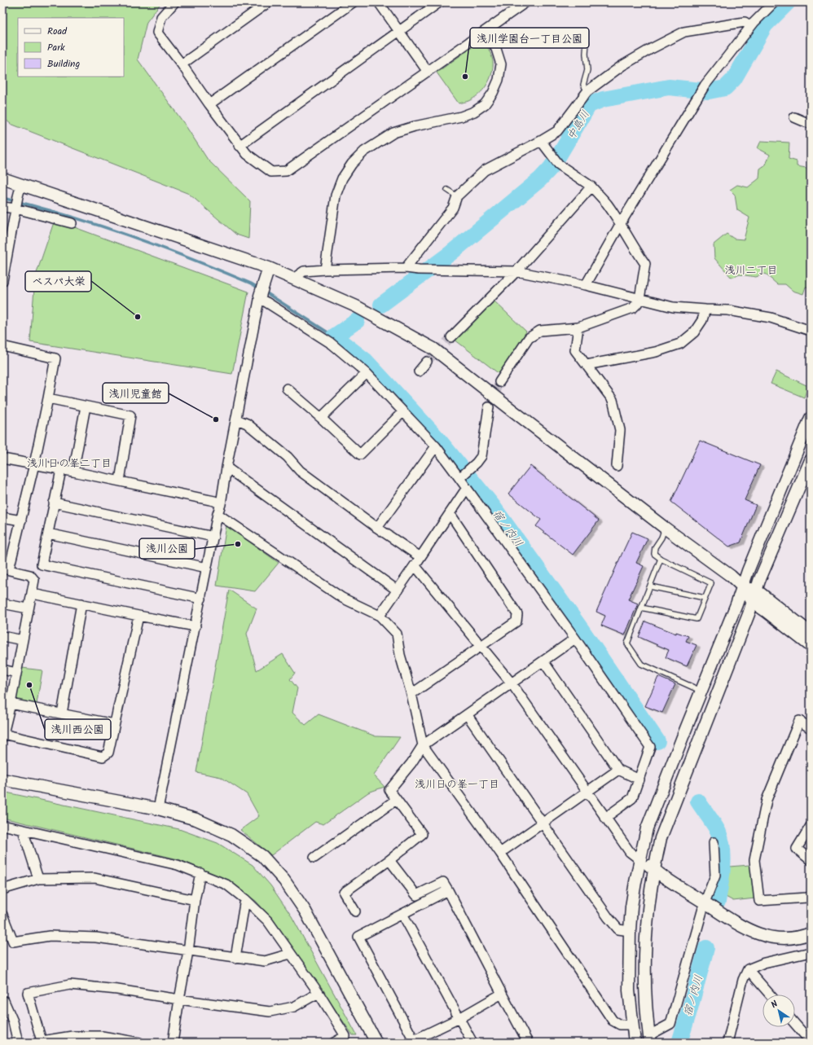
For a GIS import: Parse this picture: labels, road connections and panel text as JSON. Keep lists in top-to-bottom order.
{
  "districts": ["浅川二丁目", "浅川日の峯二丁目", "浅川日の峯一丁目"],
  "water": ["中島川", "宿ノ内川"],
  "places": [
    "浅川学園台一丁目公園",
    "ベスパ大栄",
    "浅川児童館",
    "浅川公園",
    "浅川西公園"
  ],
  "legend": ["Road", "Park", "Building"],
  "north": "top left"
}
